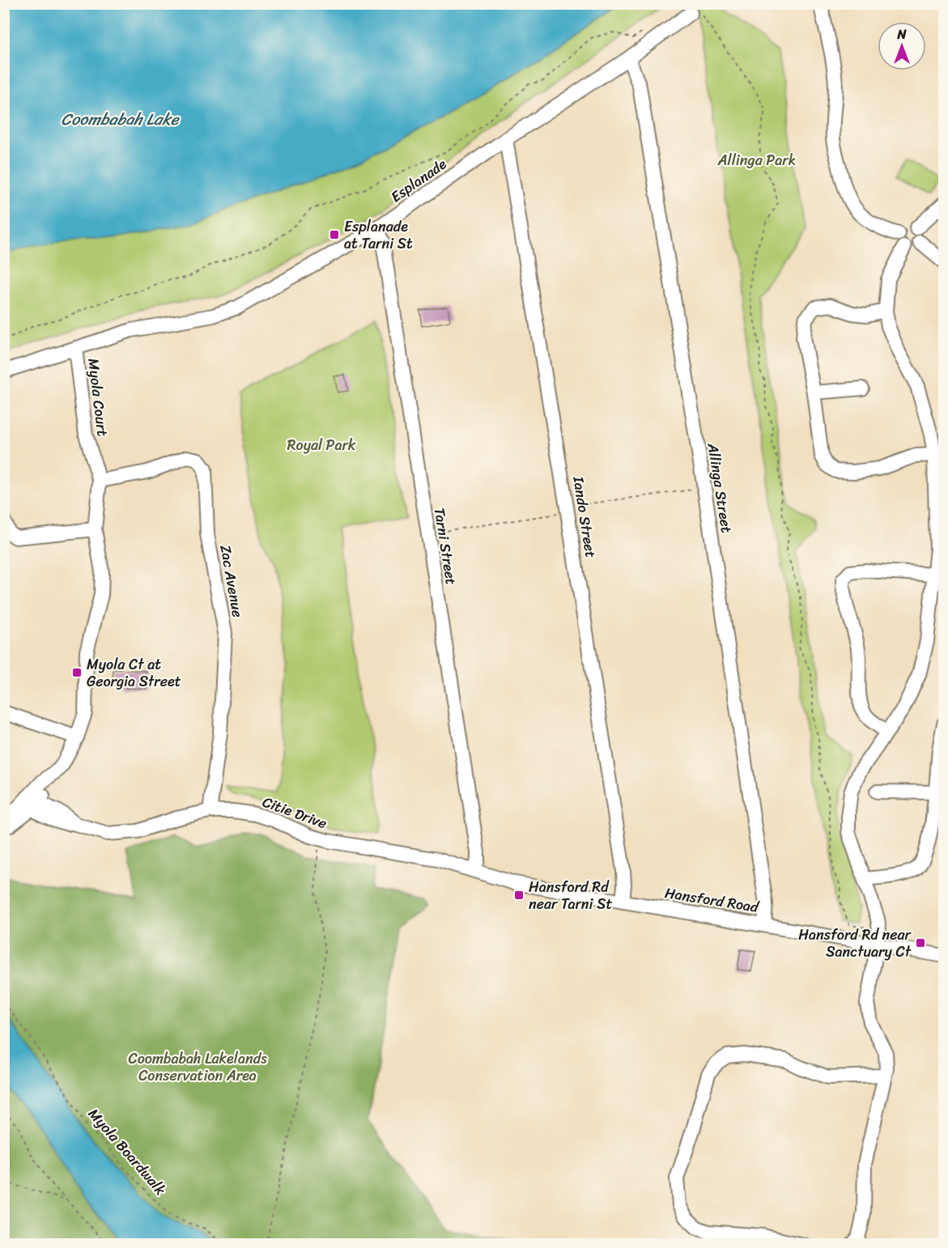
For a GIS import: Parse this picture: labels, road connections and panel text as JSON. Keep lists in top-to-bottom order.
{
  "streets": {
    "street": [
      "Esplanade",
      "Myola Court",
      "Allinga Street",
      "Iando Street",
      "Tarni Street",
      "Zac Avenue",
      "Citie Drive",
      "Hansford Road"
    ],
    "path": ["Myola Boardwalk"]
  },
  "crossings": [
    ["Esplanade", "Myola Court"],
    ["Esplanade", "Allinga Street"],
    ["Esplanade", "Iando Street"],
    ["Esplanade", "Tarni Street"],
    ["Myola Court", "Zac Avenue"],
    ["Myola Court", "Citie Drive"],
    ["Allinga Street", "Hansford Road"],
    ["Iando Street", "Hansford Road"],
    ["Tarni Street", "Citie Drive"],
    ["Tarni Street", "Hansford Road"],
    ["Zac Avenue", "Citie Drive"],
    ["Citie Drive", "Hansford Road"]
  ],
  "water": ["Coombabah Lake"],
  "parks": ["Allinga Park", "Royal Park", "Coombabah Lakelands Conservation Area"],
  "places": {
    "transit": [
      "Esplanade at Tarni St",
      "Myola Ct at Georgia Street",
      "Hansford Rd near Tarni St",
      "Hansford Rd near Sanctuary Ct"
    ]
  },
  "north": "top"
}
